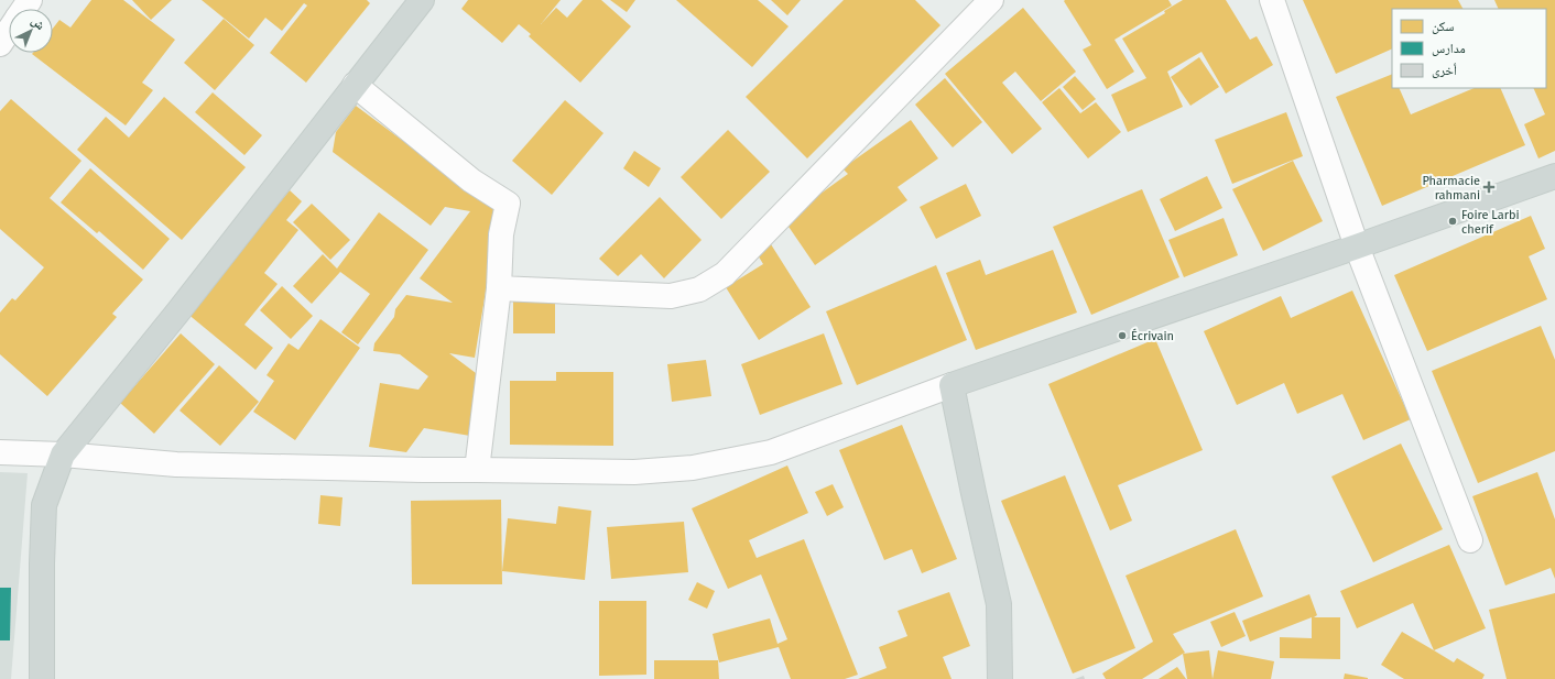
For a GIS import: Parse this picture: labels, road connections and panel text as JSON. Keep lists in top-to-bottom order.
{
  "places": {
    "health": ["Pharmacie rahmani"],
    "other": ["Foire Larbi cherif", "Écrivain"]
  },
  "legend": ["سكن", "مدارس", "أخرى"],
  "north": "top right"
}
